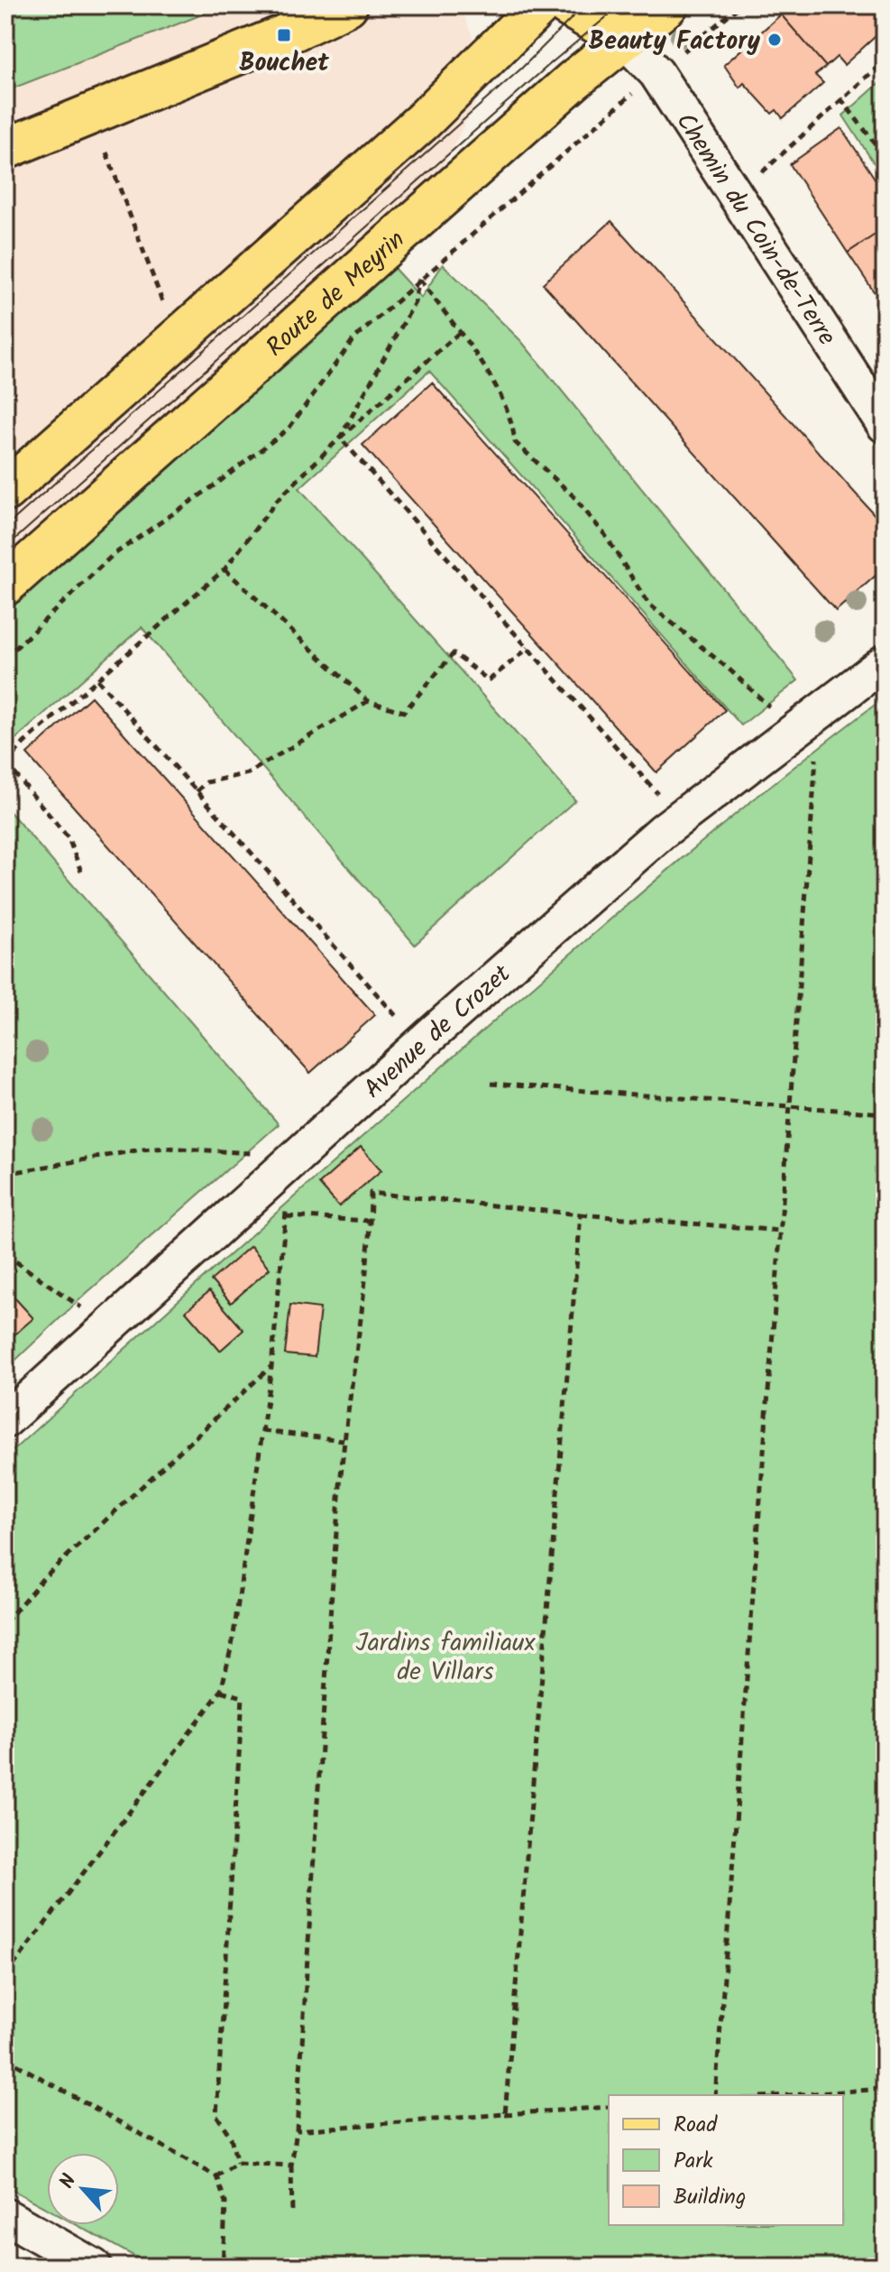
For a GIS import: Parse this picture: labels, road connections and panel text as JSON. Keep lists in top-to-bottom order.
{
  "streets": {
    "main road": ["Route de Meyrin"],
    "street": ["Chemin du Coin-de-Terre", "Avenue de Crozet"]
  },
  "crossings": [
    ["Chemin du Coin-de-Terre", "Route de Meyrin"]
  ],
  "parks": ["Jardins familiaux de Villars"],
  "places": {
    "transit": ["Bouchet"],
    "other": ["Beauty Factory"]
  },
  "legend": ["Road", "Park", "Building"],
  "north": "top left"
}
